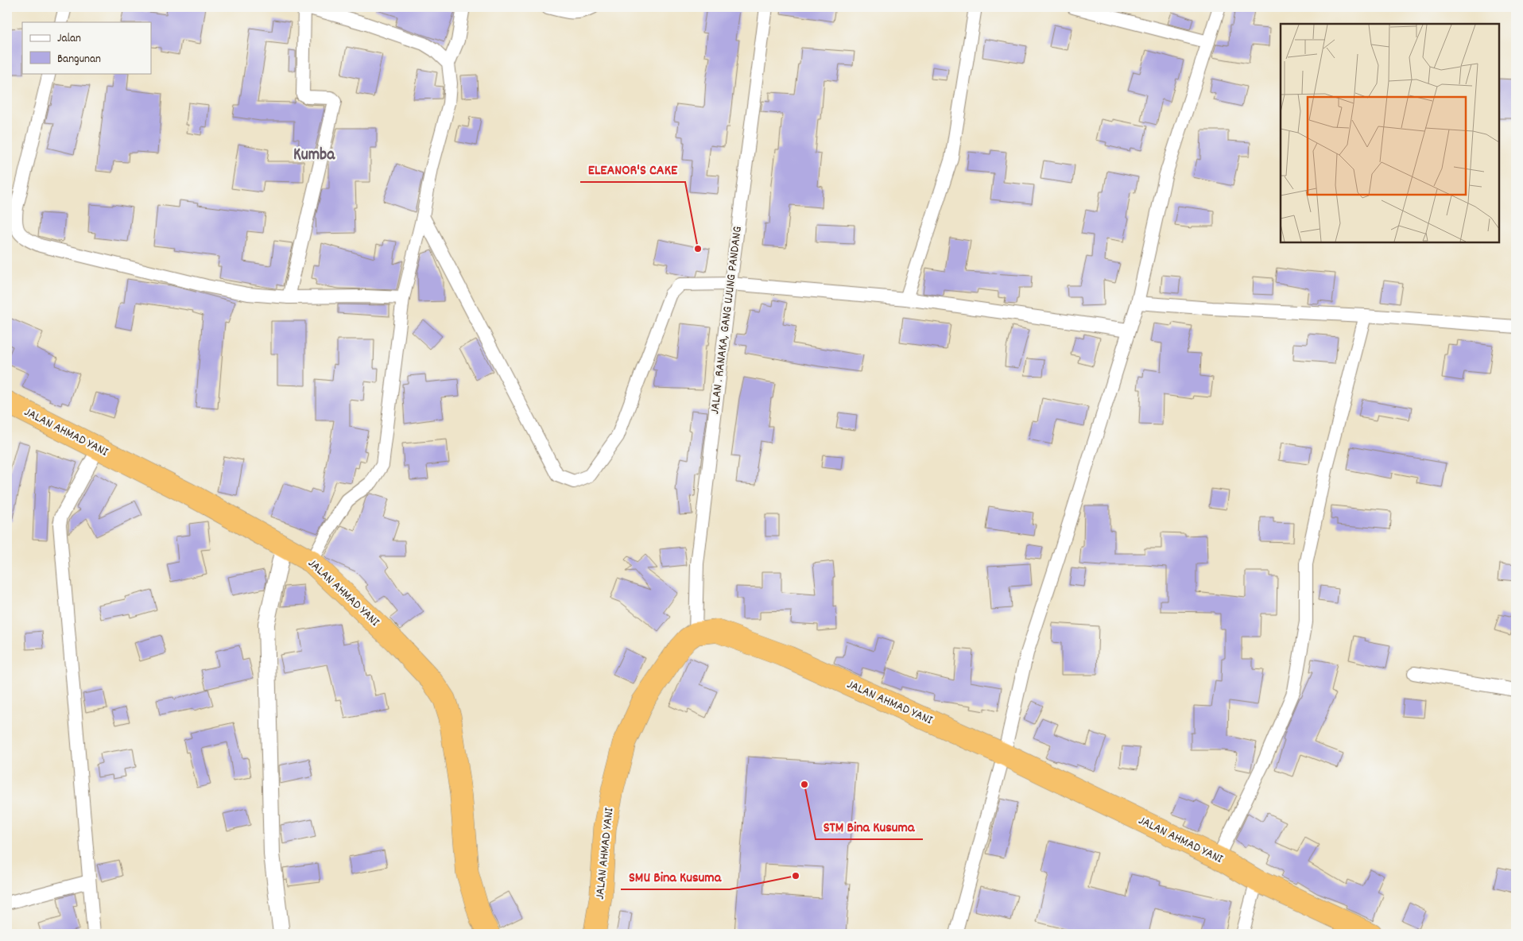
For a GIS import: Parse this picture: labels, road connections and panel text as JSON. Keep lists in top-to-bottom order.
{
  "streets": {
    "highway": ["JALAN AHMAD YANI"],
    "street": ["JALAN . RANAKA, GANG UJUNG PANDANG"]
  },
  "crossings": [
    ["JALAN . RANAKA, GANG UJUNG PANDANG", "JALAN AHMAD YANI"]
  ],
  "districts": ["Kumba"],
  "places": ["ELEANOR'S CAKE", "STM Bina Kusuma", "SMU Bina Kusuma"],
  "legend": ["Jalan", "Bangunan"]
}
